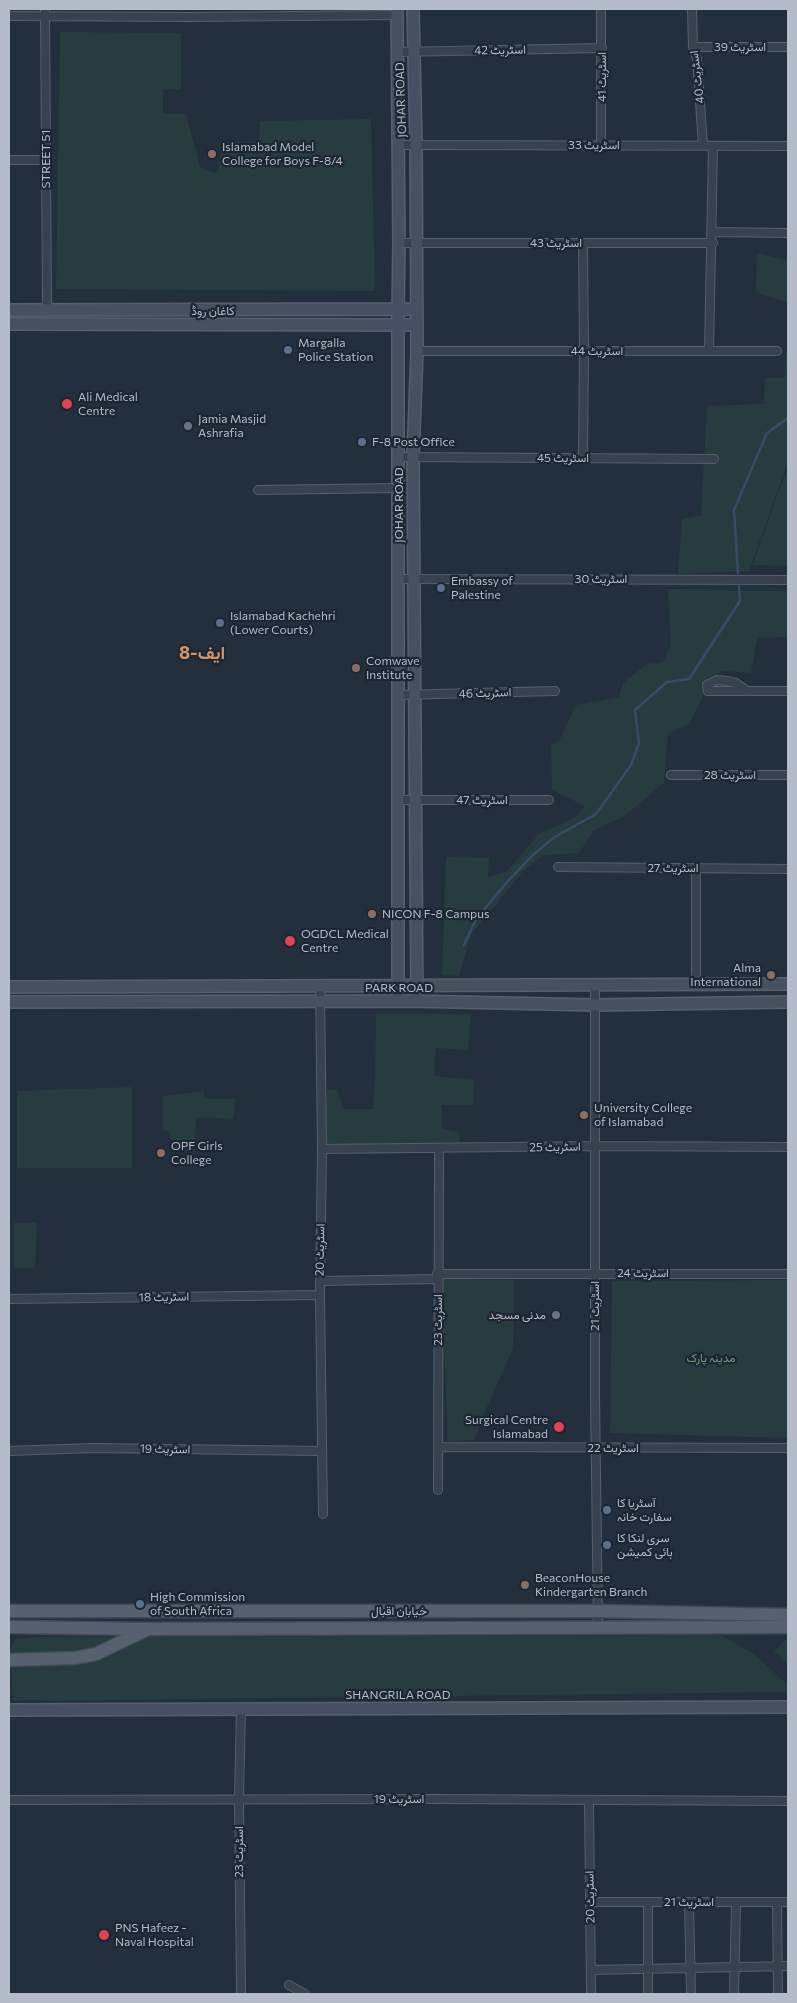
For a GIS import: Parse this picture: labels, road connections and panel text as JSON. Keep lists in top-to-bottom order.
{
  "streets": {
    "main road": ["خیابان اقبال"],
    "street": [
      "اسٹریٹ 39",
      "اسٹریٹ 42",
      "اسٹریٹ 41",
      "اسٹریٹ 40",
      "JOHAR ROAD",
      "اسٹریٹ 33",
      "STREET 51",
      "اسٹریٹ 43",
      "کاغان روڈ",
      "اسٹریٹ 44",
      "اسٹریٹ 45",
      "اسٹریٹ 30",
      "اسٹریٹ 46",
      "اسٹریٹ 28",
      "اسٹریٹ 47",
      "اسٹریٹ 27",
      "PARK ROAD",
      "اسٹریٹ 25",
      "اسٹریٹ 20",
      "اسٹریٹ 24",
      "اسٹریٹ 18",
      "اسٹریٹ 21",
      "اسٹریٹ 23",
      "اسٹریٹ 22",
      "اسٹریٹ 19",
      "SHANGRILA ROAD"
    ]
  },
  "crossings": [
    ["اسٹریٹ 39", "اسٹریٹ 40"],
    ["اسٹریٹ 42", "اسٹریٹ 41"],
    ["اسٹریٹ 42", "JOHAR ROAD"],
    ["اسٹریٹ 41", "اسٹریٹ 33"],
    ["اسٹریٹ 40", "اسٹریٹ 33"],
    ["JOHAR ROAD", "اسٹریٹ 33"],
    ["JOHAR ROAD", "اسٹریٹ 43"],
    ["JOHAR ROAD", "کاغان روڈ"],
    ["JOHAR ROAD", "اسٹریٹ 44"],
    ["JOHAR ROAD", "اسٹریٹ 45"],
    ["JOHAR ROAD", "اسٹریٹ 30"],
    ["JOHAR ROAD", "اسٹریٹ 46"],
    ["JOHAR ROAD", "اسٹریٹ 47"],
    ["JOHAR ROAD", "PARK ROAD"],
    ["STREET 51", "کاغان روڈ"],
    ["PARK ROAD", "اسٹریٹ 20"],
    ["PARK ROAD", "اسٹریٹ 21"],
    ["اسٹریٹ 25", "اسٹریٹ 20"],
    ["اسٹریٹ 25", "اسٹریٹ 21"],
    ["اسٹریٹ 25", "اسٹریٹ 23"],
    ["اسٹریٹ 20", "اسٹریٹ 24"],
    ["اسٹریٹ 20", "اسٹریٹ 18"],
    ["اسٹریٹ 20", "اسٹریٹ 21"],
    ["اسٹریٹ 20", "اسٹریٹ 19"],
    ["اسٹریٹ 24", "اسٹریٹ 21"],
    ["اسٹریٹ 24", "اسٹریٹ 23"],
    ["اسٹریٹ 21", "اسٹریٹ 22"],
    ["اسٹریٹ 21", "خیابان اقبال"],
    ["اسٹریٹ 23", "اسٹریٹ 22"],
    ["اسٹریٹ 23", "اسٹریٹ 19"],
    ["اسٹریٹ 23", "SHANGRILA ROAD"]
  ],
  "districts": ["ایف-8"],
  "parks": ["مدینہ پارک"],
  "places": [
    "Islamabad Model College for Boys F-8/4",
    "Margalla Police Station",
    "Ali Medical Centre",
    "Jamia Masjid Ashrafia",
    "F-8 Post Office",
    "Embassy of Palestine",
    "Islamabad Kachehri (Lower Courts)",
    "Comwave Institute",
    "NICON F-8 Campus",
    "OGDCL Medical Centre",
    "Alma International",
    "University College of Islamabad",
    "OPF Girls College",
    "مدنی مسجد",
    "Surgical Centre Islamabad",
    "آسٹریا کا سفارت خانہ",
    "سری لنکا کا ہائی کمیشن",
    "BeaconHouse Kindergarten Branch",
    "High Commission of South Africa",
    "PNS Hafeez - Naval Hospital"
  ]
}
